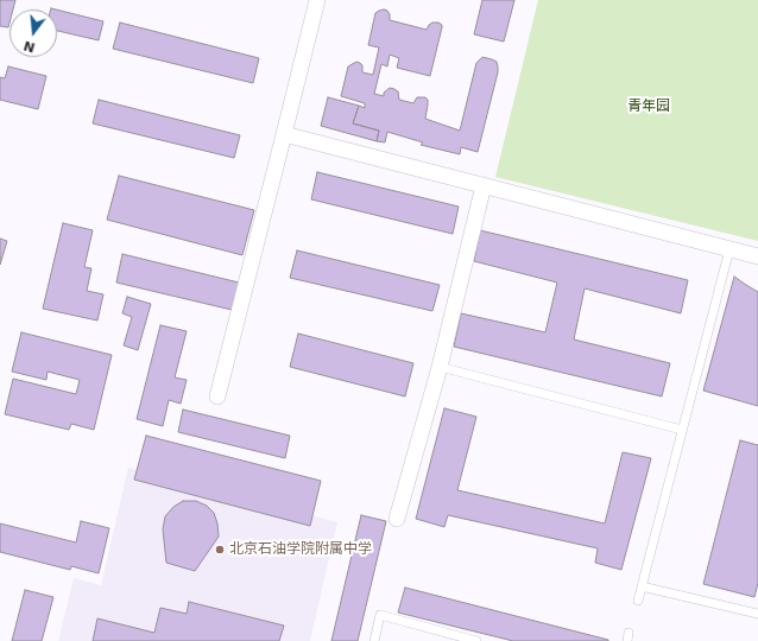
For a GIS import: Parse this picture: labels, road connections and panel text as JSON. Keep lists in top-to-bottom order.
{
  "parks": ["青年园"],
  "places": ["北京石油学院附属中学"],
  "north": "bottom"
}
